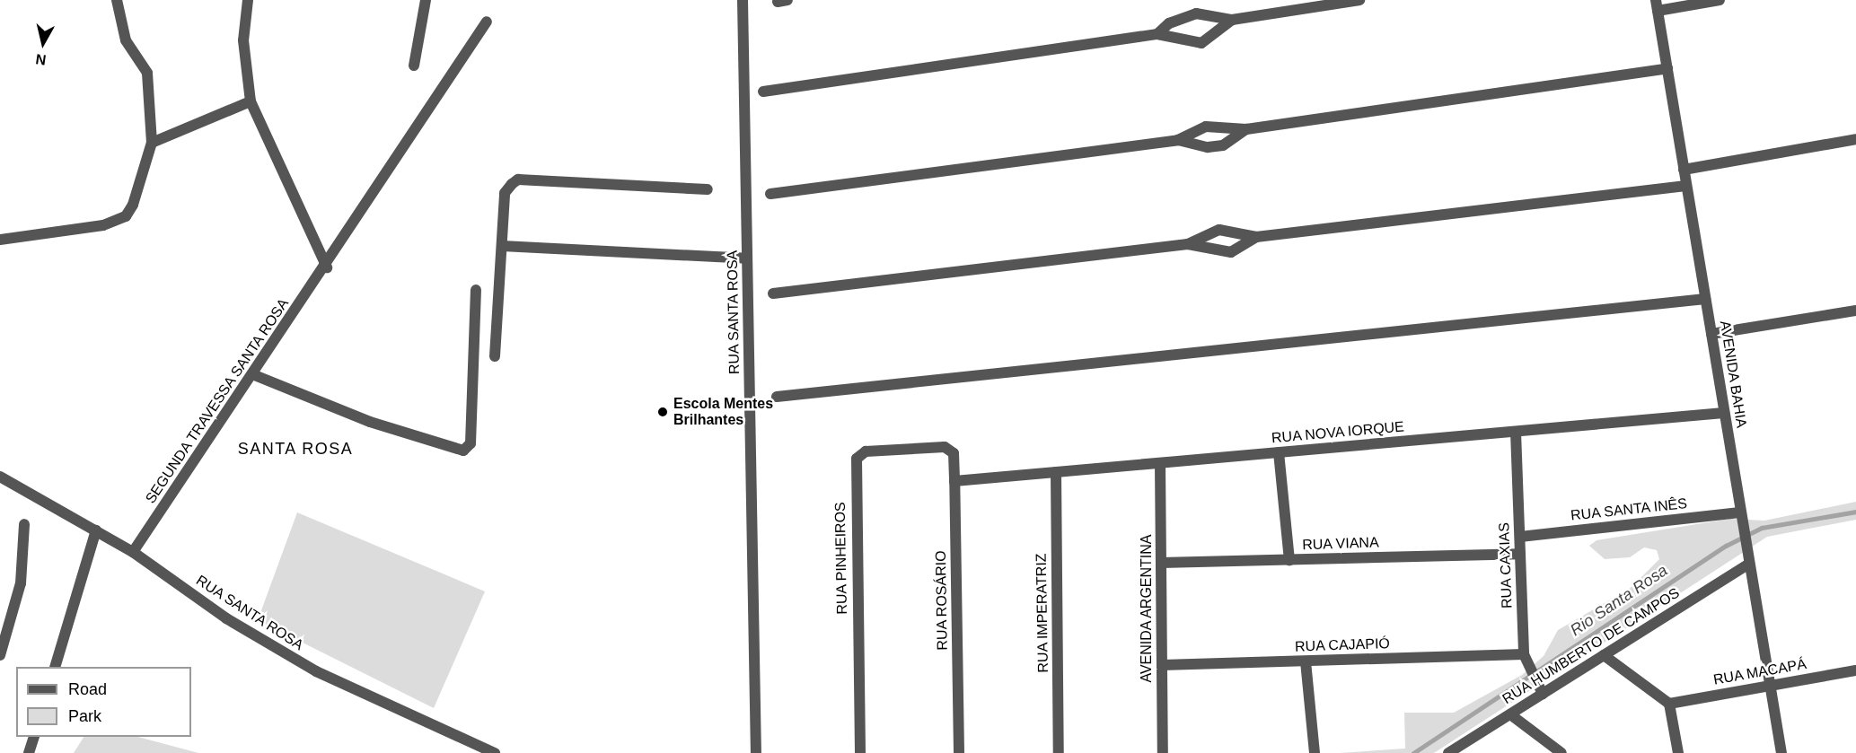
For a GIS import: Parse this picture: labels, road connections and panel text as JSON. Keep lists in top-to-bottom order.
{
  "streets": {
    "street": [
      "RUA SANTA ROSA",
      "AVENIDA BAHIA",
      "SEGUNDA TRAVESSA SANTA ROSA",
      "RUA NOVA IORQUE",
      "RUA SANTA INÊS",
      "RUA VIANA",
      "RUA PINHEIROS",
      "RUA CAXIAS",
      "RUA ROSÁRIO",
      "AVENIDA ARGENTINA",
      "RUA IMPERATRIZ",
      "RUA CAJAPIÓ",
      "RUA HUMBERTO DE CAMPOS",
      "RUA MACAPÁ"
    ]
  },
  "crossings": [
    ["RUA SANTA ROSA", "SEGUNDA TRAVESSA SANTA ROSA"],
    ["AVENIDA BAHIA", "RUA NOVA IORQUE"],
    ["AVENIDA BAHIA", "RUA SANTA INÊS"],
    ["AVENIDA BAHIA", "RUA HUMBERTO DE CAMPOS"],
    ["AVENIDA BAHIA", "RUA MACAPÁ"],
    ["RUA NOVA IORQUE", "RUA CAXIAS"],
    ["RUA NOVA IORQUE", "RUA ROSÁRIO"],
    ["RUA NOVA IORQUE", "AVENIDA ARGENTINA"],
    ["RUA NOVA IORQUE", "RUA IMPERATRIZ"],
    ["RUA SANTA INÊS", "RUA CAXIAS"],
    ["RUA VIANA", "RUA CAXIAS"],
    ["RUA VIANA", "AVENIDA ARGENTINA"],
    ["RUA PINHEIROS", "RUA ROSÁRIO"],
    ["RUA CAXIAS", "RUA CAJAPIÓ"],
    ["RUA CAXIAS", "RUA HUMBERTO DE CAMPOS"],
    ["AVENIDA ARGENTINA", "RUA CAJAPIÓ"]
  ],
  "districts": ["SANTA ROSA"],
  "water": ["Rio Santa Rosa"],
  "places": ["Escola Mentes Brilhantes"],
  "legend": ["Road", "Park"],
  "north": "bottom"
}
